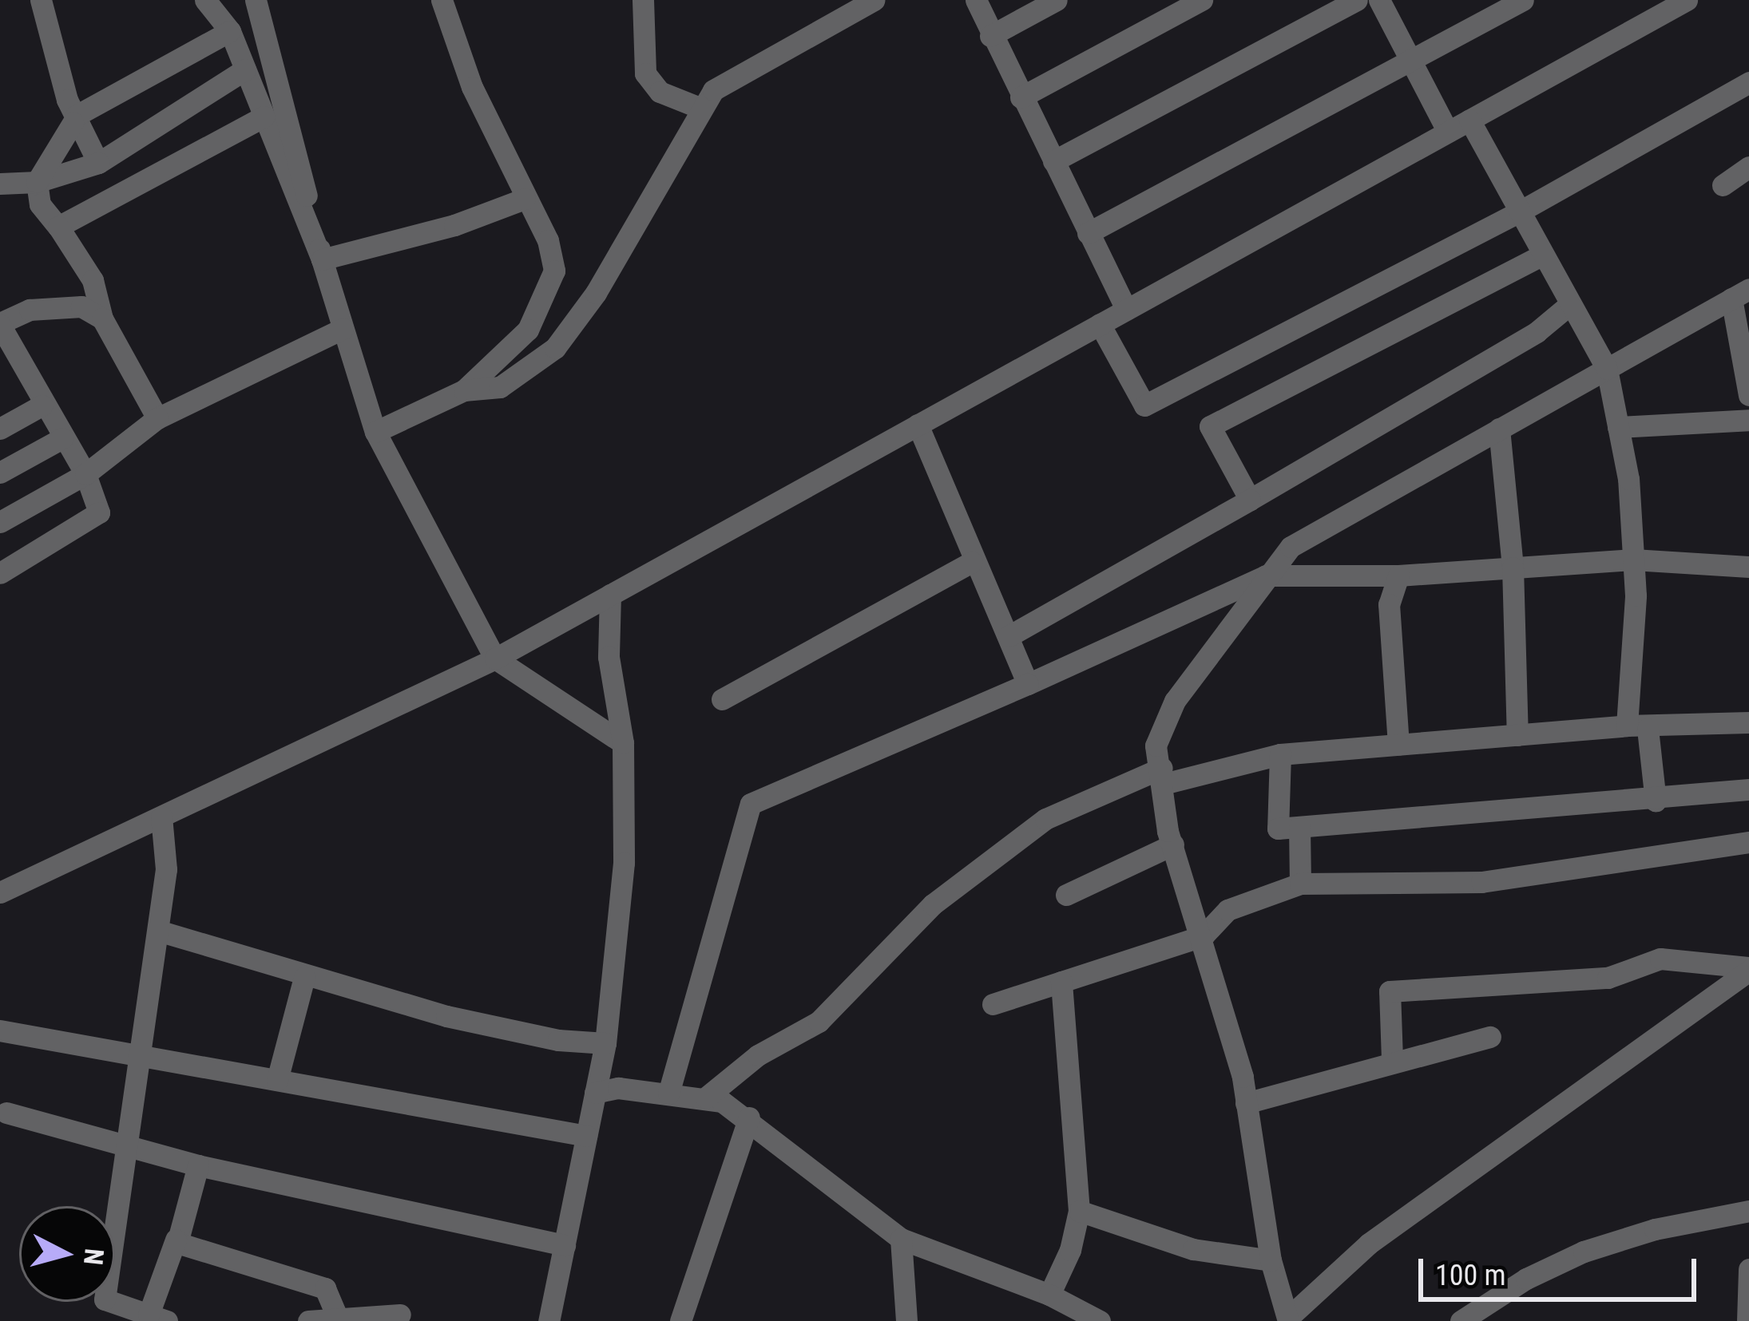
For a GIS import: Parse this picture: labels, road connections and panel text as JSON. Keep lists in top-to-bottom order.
{
  "scale_bar": "100 m",
  "north": "right"
}
